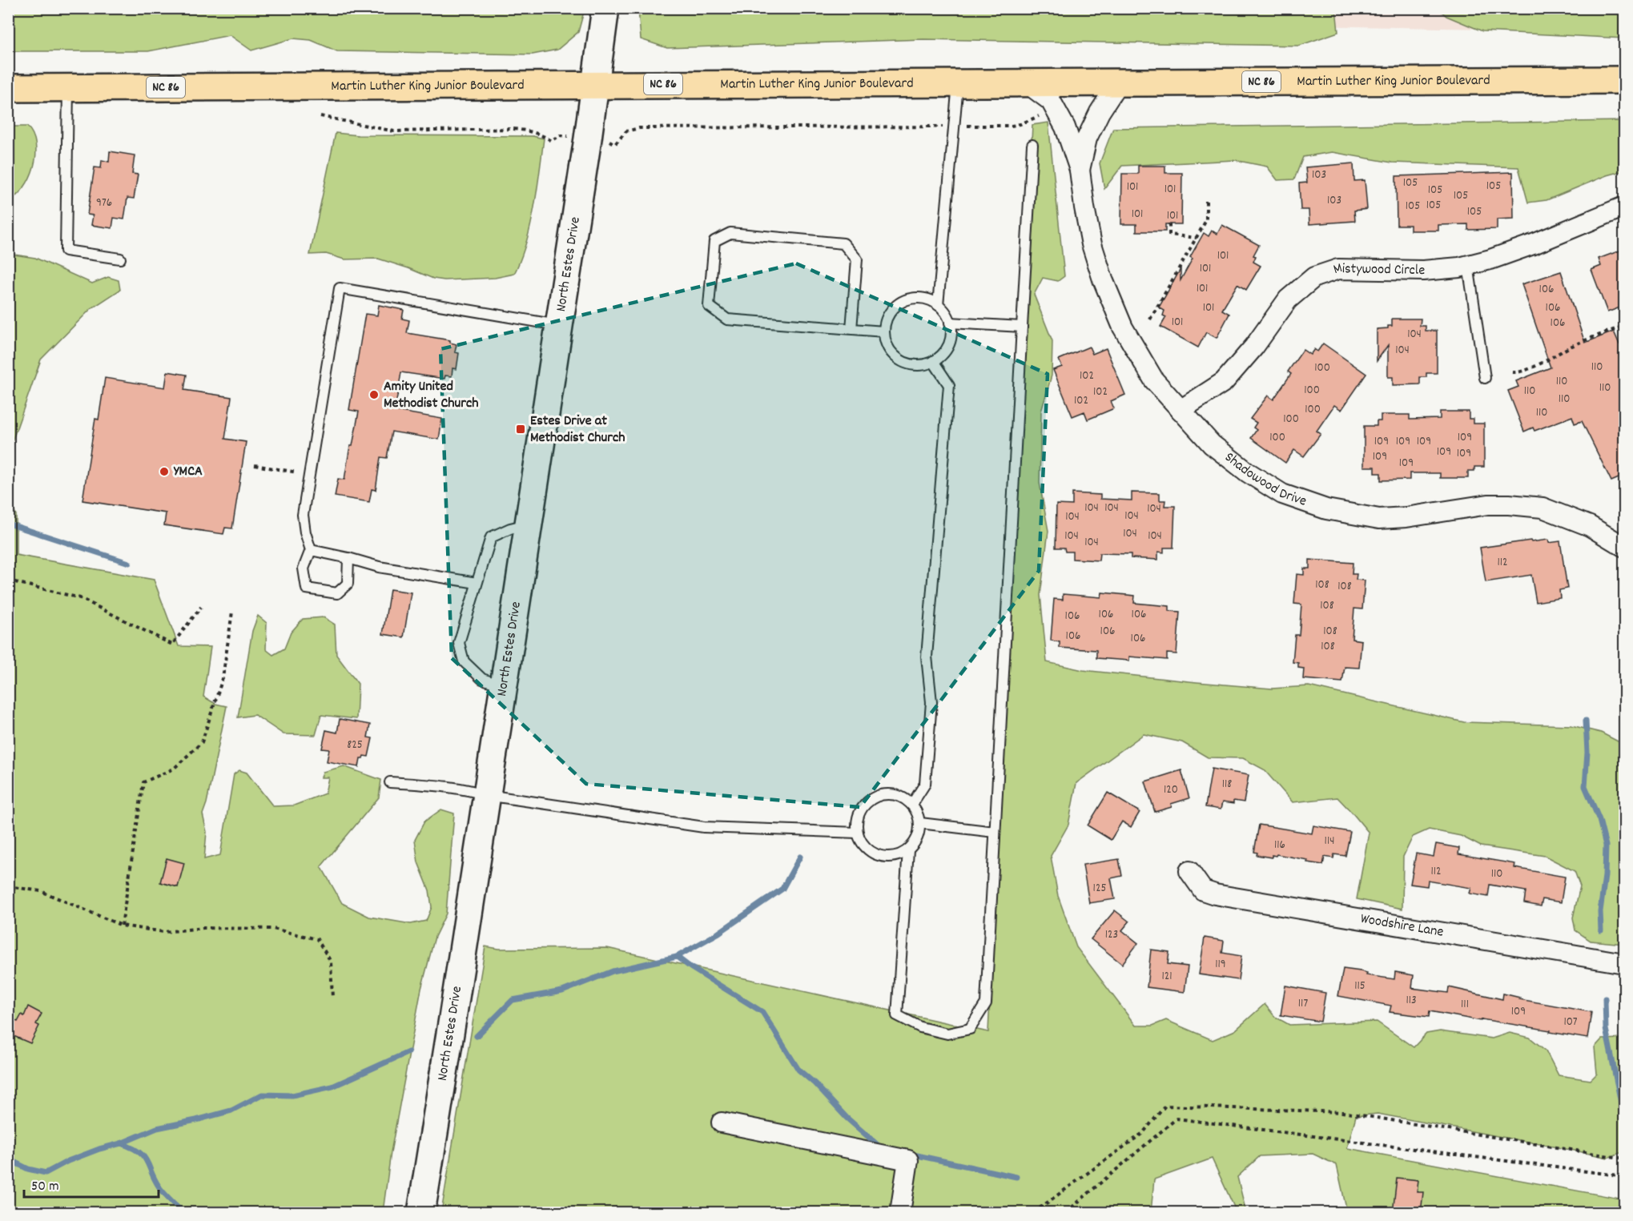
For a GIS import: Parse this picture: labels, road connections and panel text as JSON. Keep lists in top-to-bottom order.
{
  "streets": {
    "main road": ["Martin Luther King Junior Boulevard", "NC 86", "North Estes Drive"],
    "street": ["Mistywood Circle", "Shadowood Drive", "Woodshire Lane"]
  },
  "crossings": [
    ["Martin Luther King Junior Boulevard", "North Estes Drive"],
    ["Martin Luther King Junior Boulevard", "Shadowood Drive"],
    ["Mistywood Circle", "Shadowood Drive"]
  ],
  "places": {
    "other": ["Amity United Methodist Church", "YMCA"],
    "transit": ["Estes Drive at Methodist Church"]
  },
  "house_numbers": [
    "103",
    "105",
    "105",
    "101",
    "101",
    "105",
    "105",
    "103",
    "976",
    "105",
    "105",
    "105",
    "101",
    "101",
    "101",
    "101",
    "101",
    "106",
    "101",
    "106",
    "101",
    "106",
    "104",
    "104",
    "110",
    "100",
    "102",
    "110",
    "110",
    "100",
    "110",
    "102",
    "110",
    "102",
    "100",
    "110",
    "100",
    "100",
    "109",
    "109",
    "109",
    "109",
    "109",
    "109",
    "109",
    "109",
    "104",
    "104",
    "104",
    "104",
    "104",
    "104",
    "104",
    "104",
    "104",
    "112",
    "108",
    "108",
    "108",
    "106",
    "106",
    "106",
    "106",
    "108",
    "106",
    "106",
    "108",
    "825",
    "118",
    "120",
    "114",
    "116",
    "112",
    "110",
    "125",
    "123",
    "119",
    "121",
    "115",
    "113",
    "117",
    "111",
    "109",
    "107"
  ],
  "scale_bar": "50 m"
}
